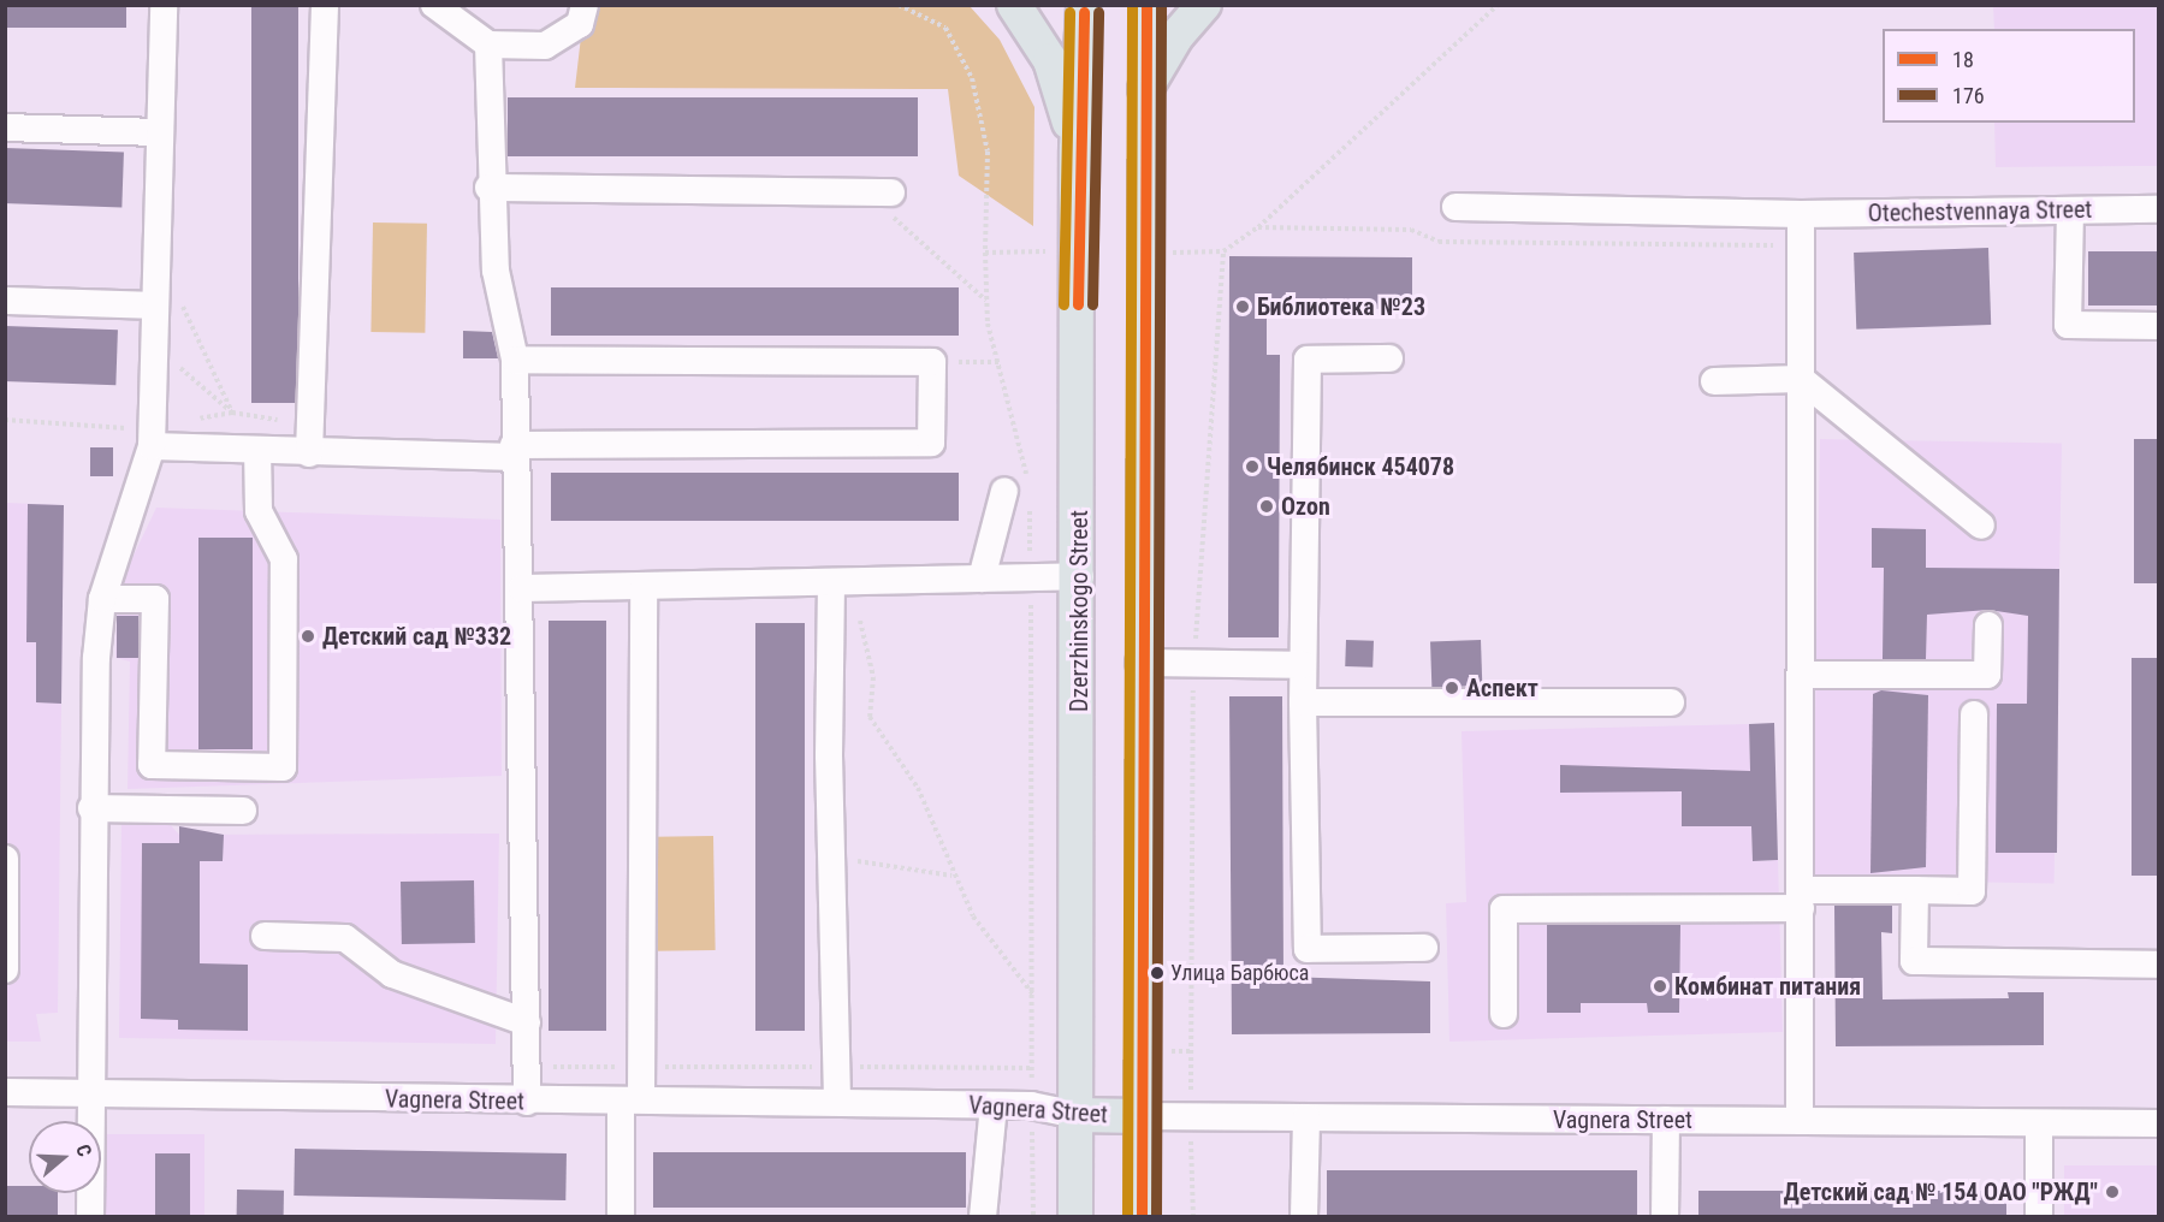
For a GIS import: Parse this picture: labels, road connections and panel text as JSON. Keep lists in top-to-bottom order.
{
  "streets": {
    "main road": ["Dzerzhinskogo Street", "Vagnera Street"],
    "street": ["Otechestvennaya Street"]
  },
  "crossings": [
    ["Dzerzhinskogo Street", "Vagnera Street"]
  ],
  "places": [
    "Библиотека №23",
    "Челябинск 454078",
    "Ozon",
    "Детский cад №332",
    "Аспект",
    "Улица Барбюса",
    "Комбинат питания",
    "Детский сад № 154 ОАО \"РЖД\""
  ],
  "lines": ["transit line 18", "transit line 176"],
  "legend": ["18", "176"],
  "north": "right"
}
